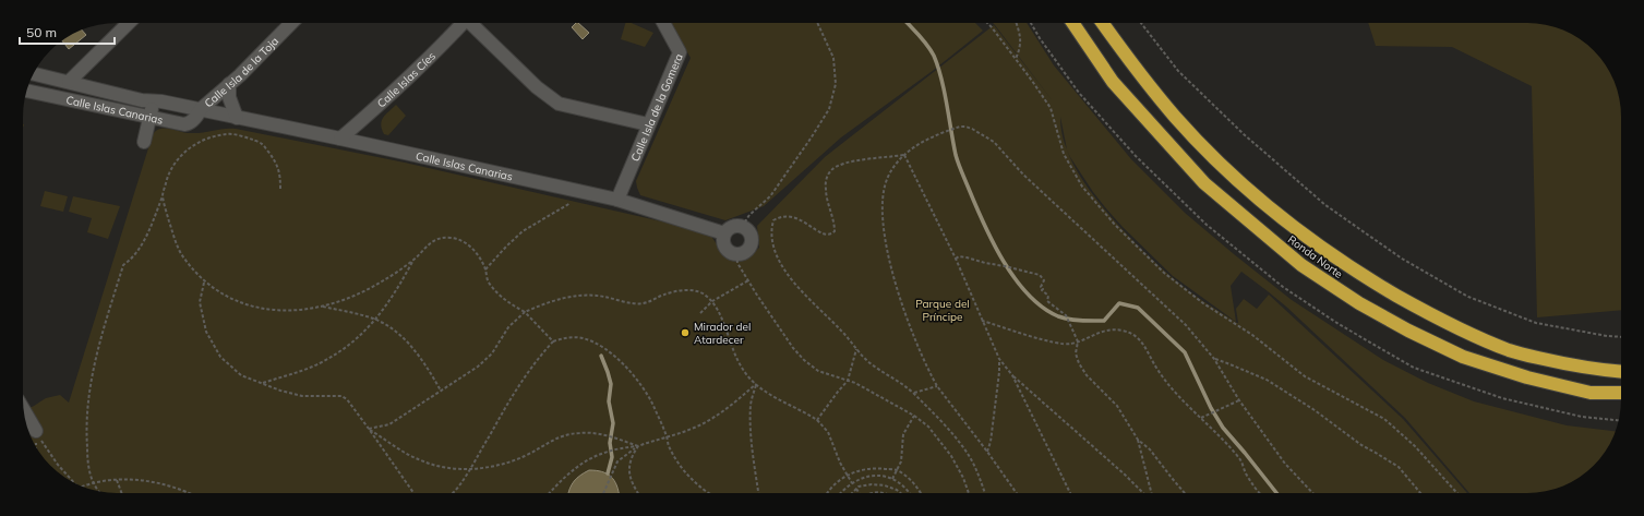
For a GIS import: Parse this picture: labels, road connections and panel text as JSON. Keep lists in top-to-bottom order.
{
  "streets": {
    "highway": ["Ronda Norte"],
    "street": [
      "Calle Isla de la Toja",
      "Calle Islas Cíes",
      "Calle Isla de la Gomera",
      "Calle Islas Canarias"
    ]
  },
  "crossings": [
    ["Calle Isla de la Toja", "Calle Islas Canarias"],
    ["Calle Islas Cíes", "Calle Islas Canarias"],
    ["Calle Isla de la Gomera", "Calle Islas Canarias"]
  ],
  "parks": ["Parque del Príncipe"],
  "places": ["Mirador del Atardecer"],
  "scale_bar": "50 m"
}
